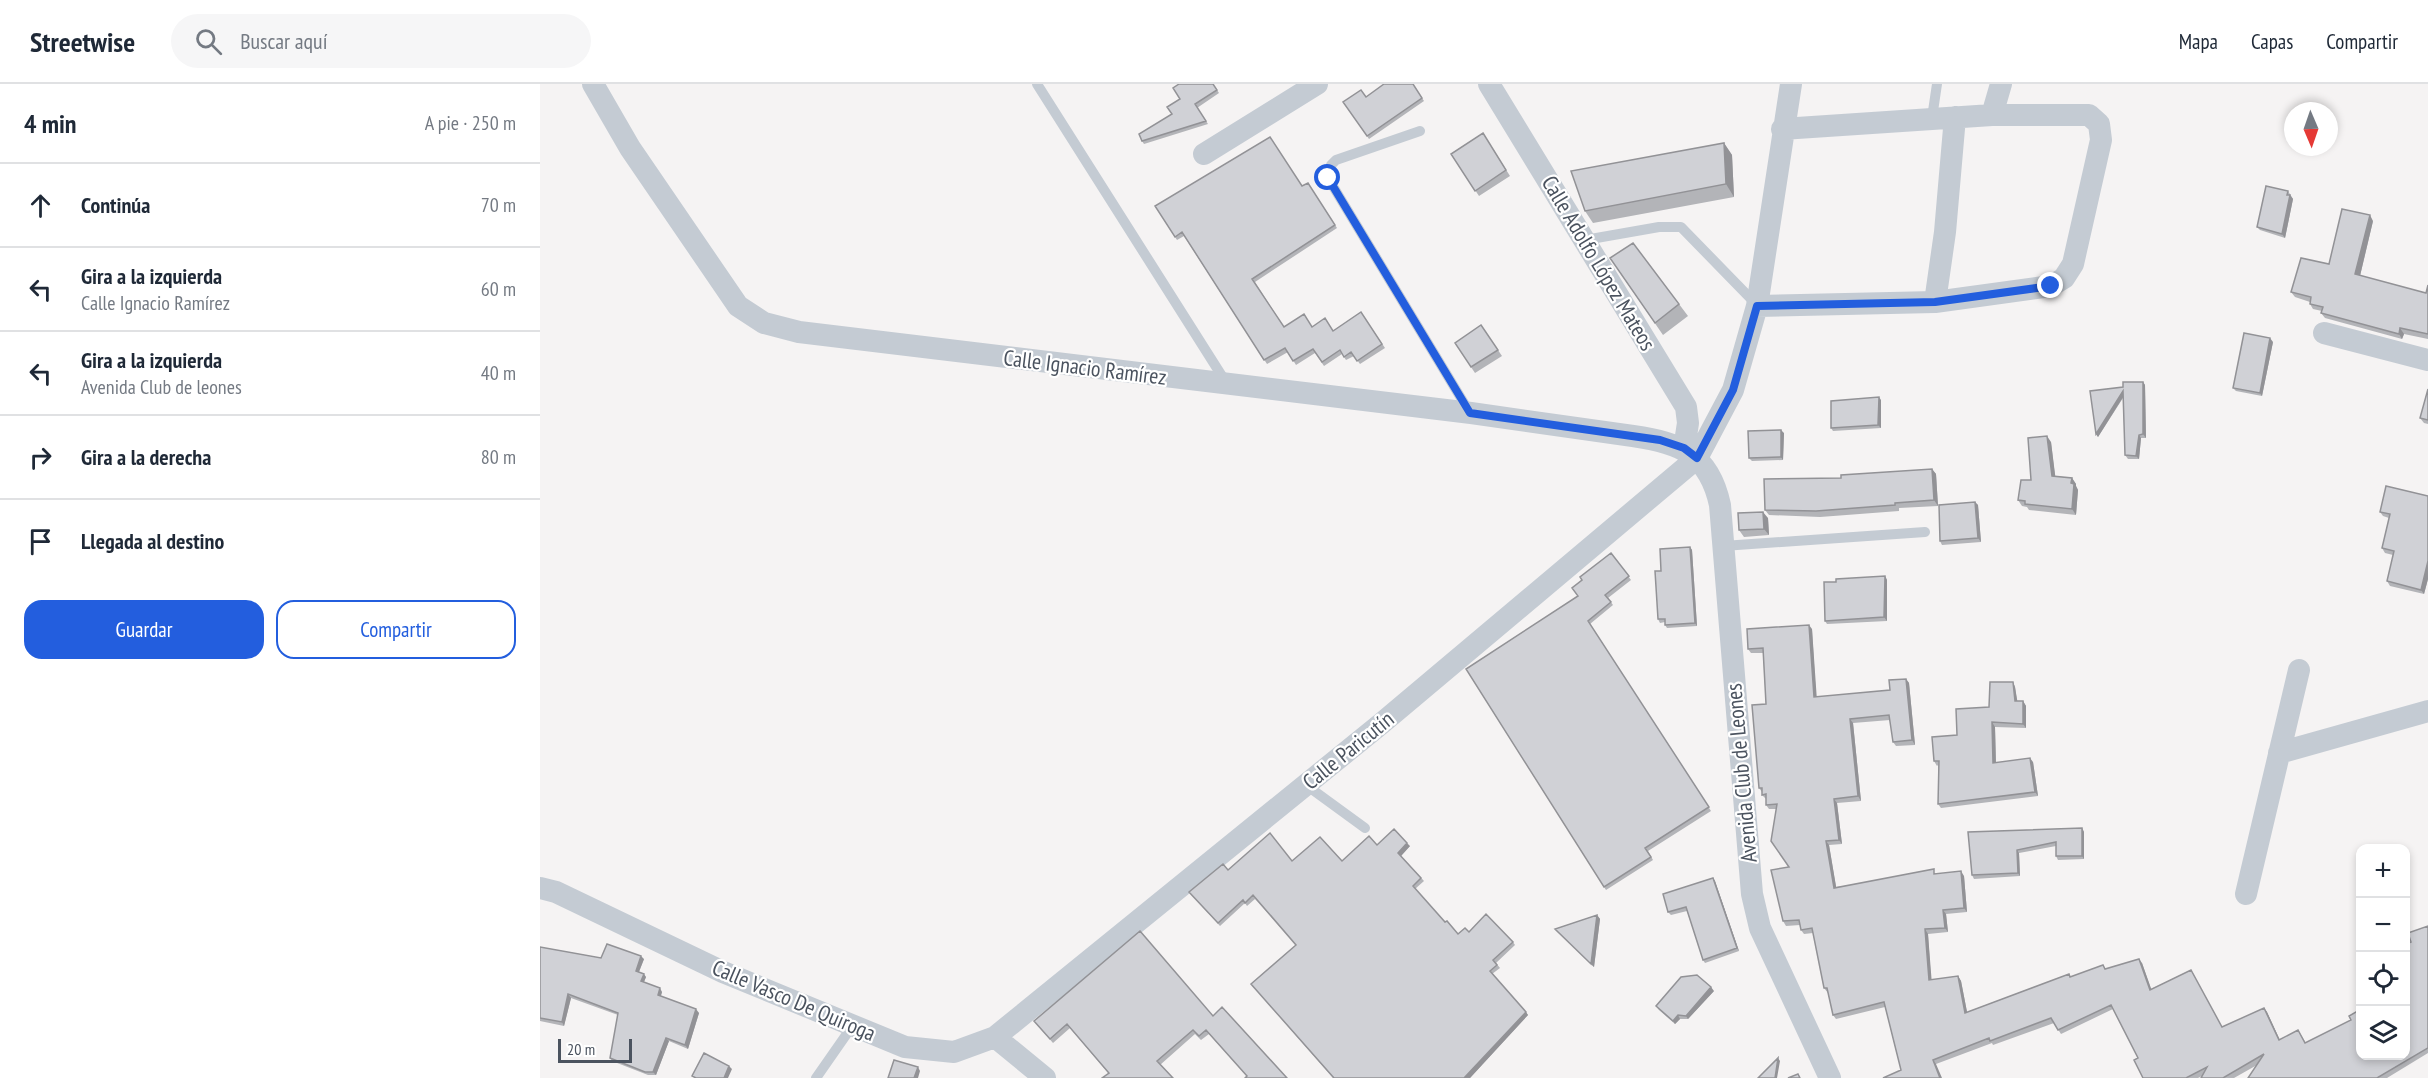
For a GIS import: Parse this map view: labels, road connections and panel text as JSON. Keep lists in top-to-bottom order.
{
  "streets": {
    "street": [
      "Calle Adolfo López Mateos",
      "Calle Ignacio Ramírez",
      "Calle Paricutín",
      "Avenida Club de Leones",
      "Calle Vasco De Quiroga"
    ]
  },
  "crossings": [
    ["Calle Adolfo López Mateos", "Calle Ignacio Ramírez"],
    ["Calle Adolfo López Mateos", "Calle Paricutín"],
    ["Calle Adolfo López Mateos", "Avenida Club de Leones"],
    ["Calle Ignacio Ramírez", "Calle Paricutín"],
    ["Calle Ignacio Ramírez", "Avenida Club de Leones"],
    ["Calle Paricutín", "Avenida Club de Leones"],
    ["Calle Paricutín", "Calle Vasco De Quiroga"]
  ],
  "scale_bar": "20 m",
  "north": "bottom",
  "page": {
    "header": "Streetwise",
    "search": "Buscar aquí",
    "nav": ["Mapa", "Capas", "Compartir"],
    "heading": ["4 min", "A pie · 250 m"],
    "list": [
      ["Continúa", "70 m"],
      ["Gira a la izquierda", "Calle Ignacio Ramírez", "60 m"],
      ["Gira a la izquierda", "Avenida Club de leones", "40 m"],
      ["Gira a la derecha", "80 m"],
      "Llegada al destino"
    ],
    "buttons": ["Guardar", "Compartir"],
    "map_buttons": ["+", "−"],
    "scale": "20 m"
  }
}
